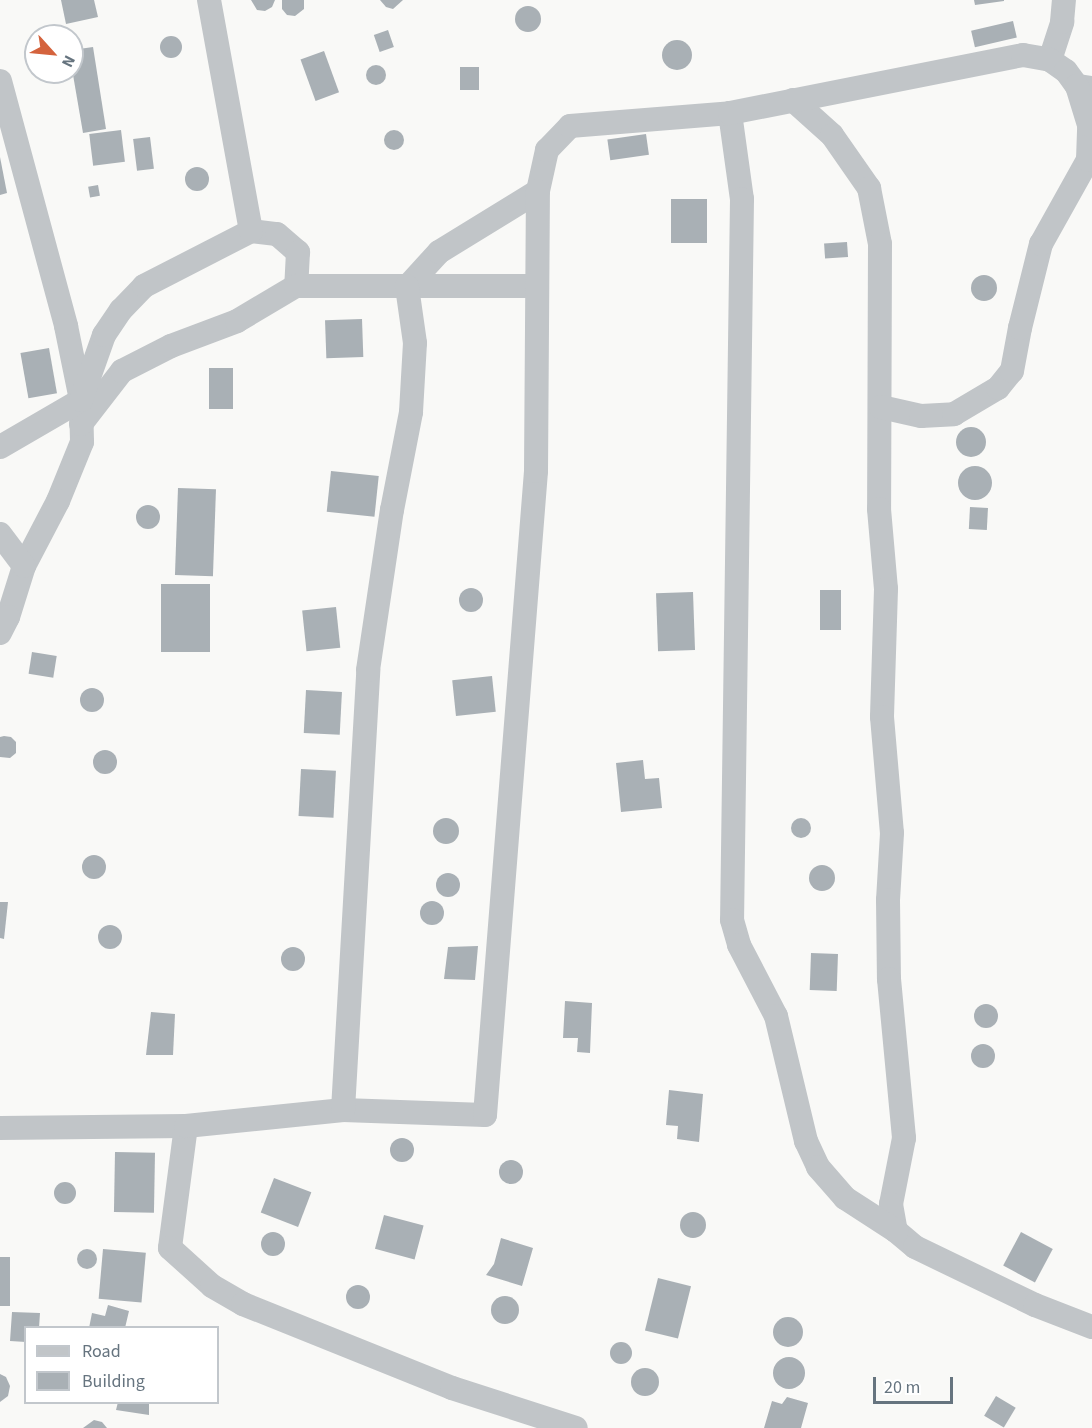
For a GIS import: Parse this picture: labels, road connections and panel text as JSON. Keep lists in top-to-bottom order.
{
  "legend": ["Road", "Building"],
  "scale_bar": "20 m",
  "north": "bottom right"
}
